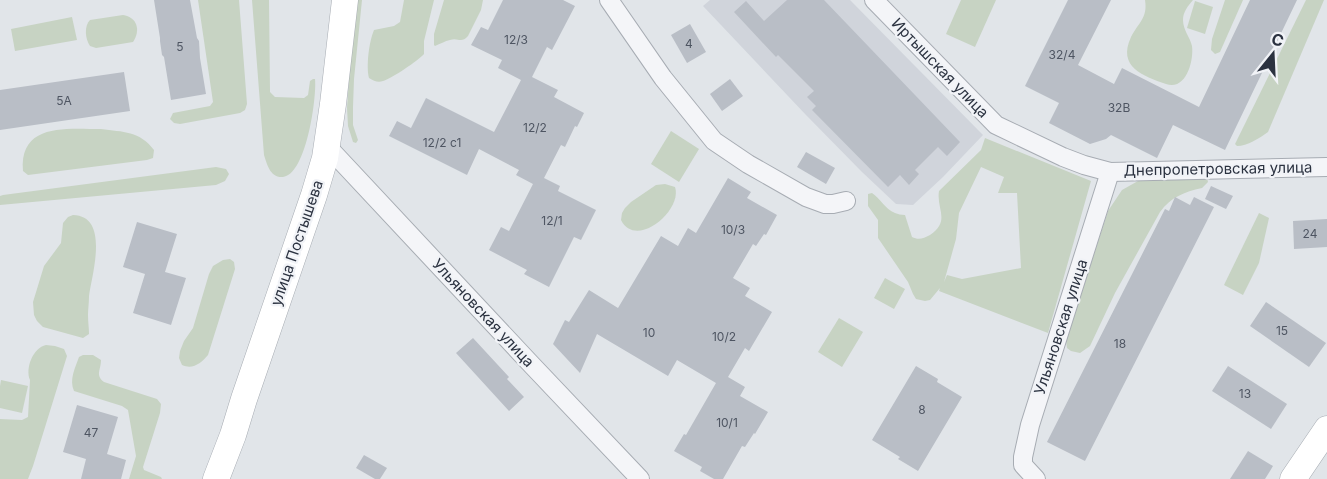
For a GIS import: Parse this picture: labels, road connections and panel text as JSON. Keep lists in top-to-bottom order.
{
  "streets": {
    "main road": ["улица Постышева"],
    "street": ["Иртышская улица", "Днепропетровская улица", "Ульяновская улица"]
  },
  "crossings": [
    ["Иртышская улица", "Днепропетровская улица"],
    ["Иртышская улица", "Ульяновская улица"],
    ["Днепропетровская улица", "Ульяновская улица"],
    ["улица Постышева", "Ульяновская улица"]
  ],
  "house_numbers": [
    "12/3",
    "4",
    "5",
    "32/4",
    "5А",
    "32В",
    "12/2",
    "12/2 с1",
    "12/1",
    "10/3",
    "24",
    "15",
    "10",
    "10/2",
    "18",
    "13",
    "8",
    "10/1",
    "47"
  ],
  "north": "top"
}
